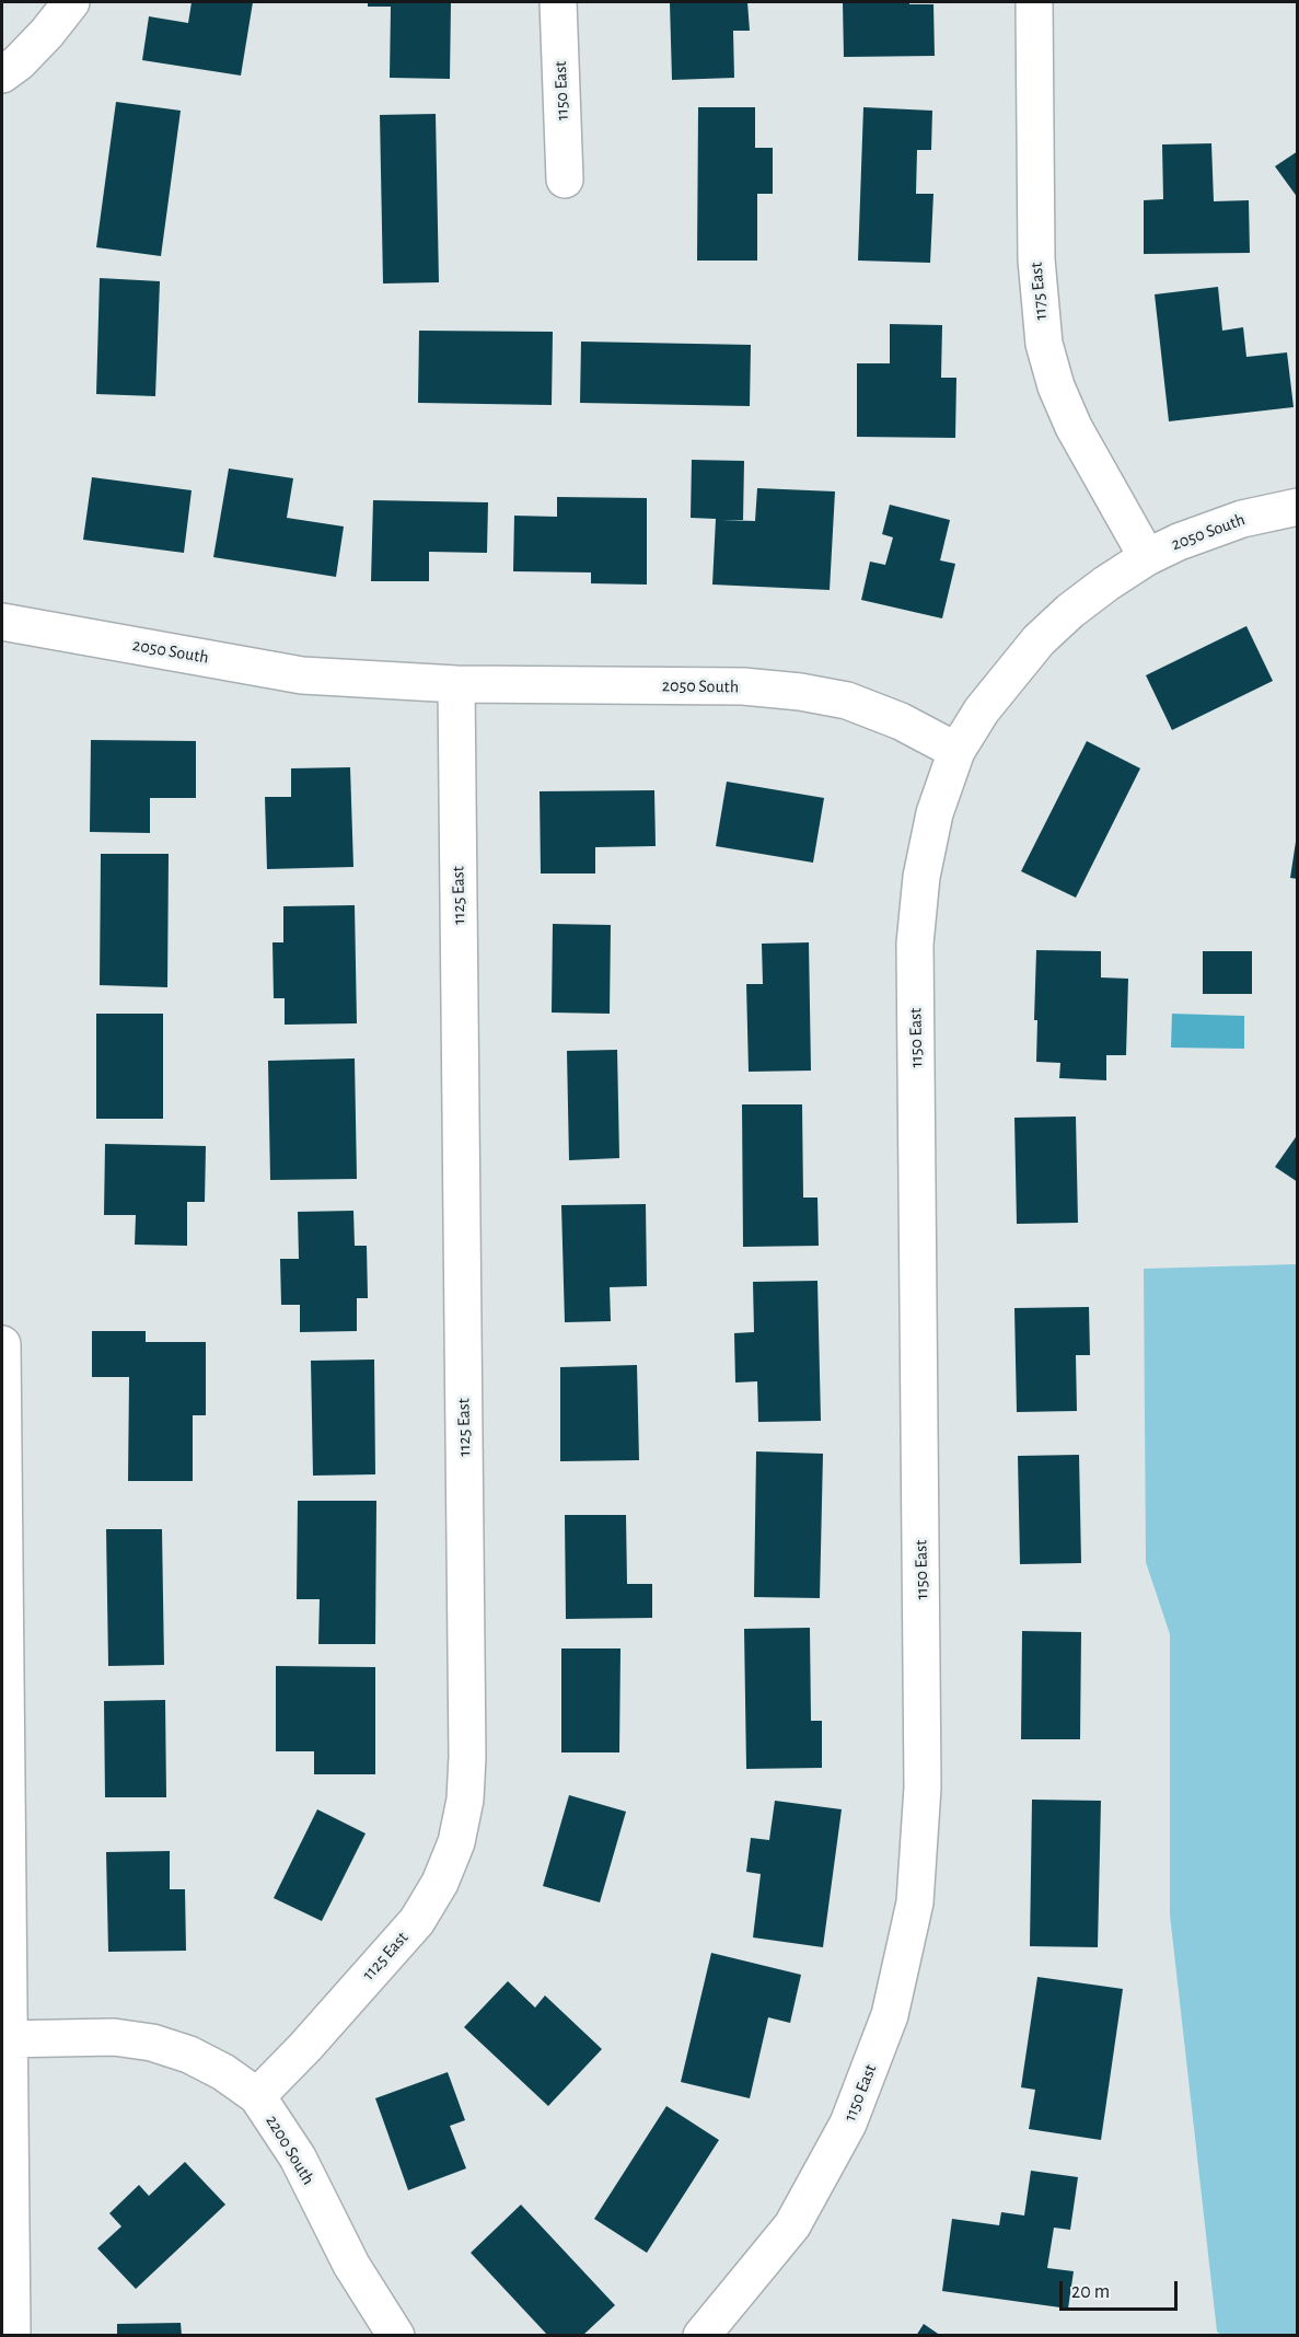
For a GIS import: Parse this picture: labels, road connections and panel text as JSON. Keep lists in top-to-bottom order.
{
  "streets": {
    "street": [
      "1150 East",
      "1175 East",
      "2050 South",
      "1125 East",
      "2200 South"
    ]
  },
  "crossings": [
    ["1150 East", "2050 South"],
    ["1175 East", "2050 South"],
    ["2050 South", "1125 East"],
    ["1125 East", "2200 South"]
  ],
  "scale_bar": "20 m"
}
